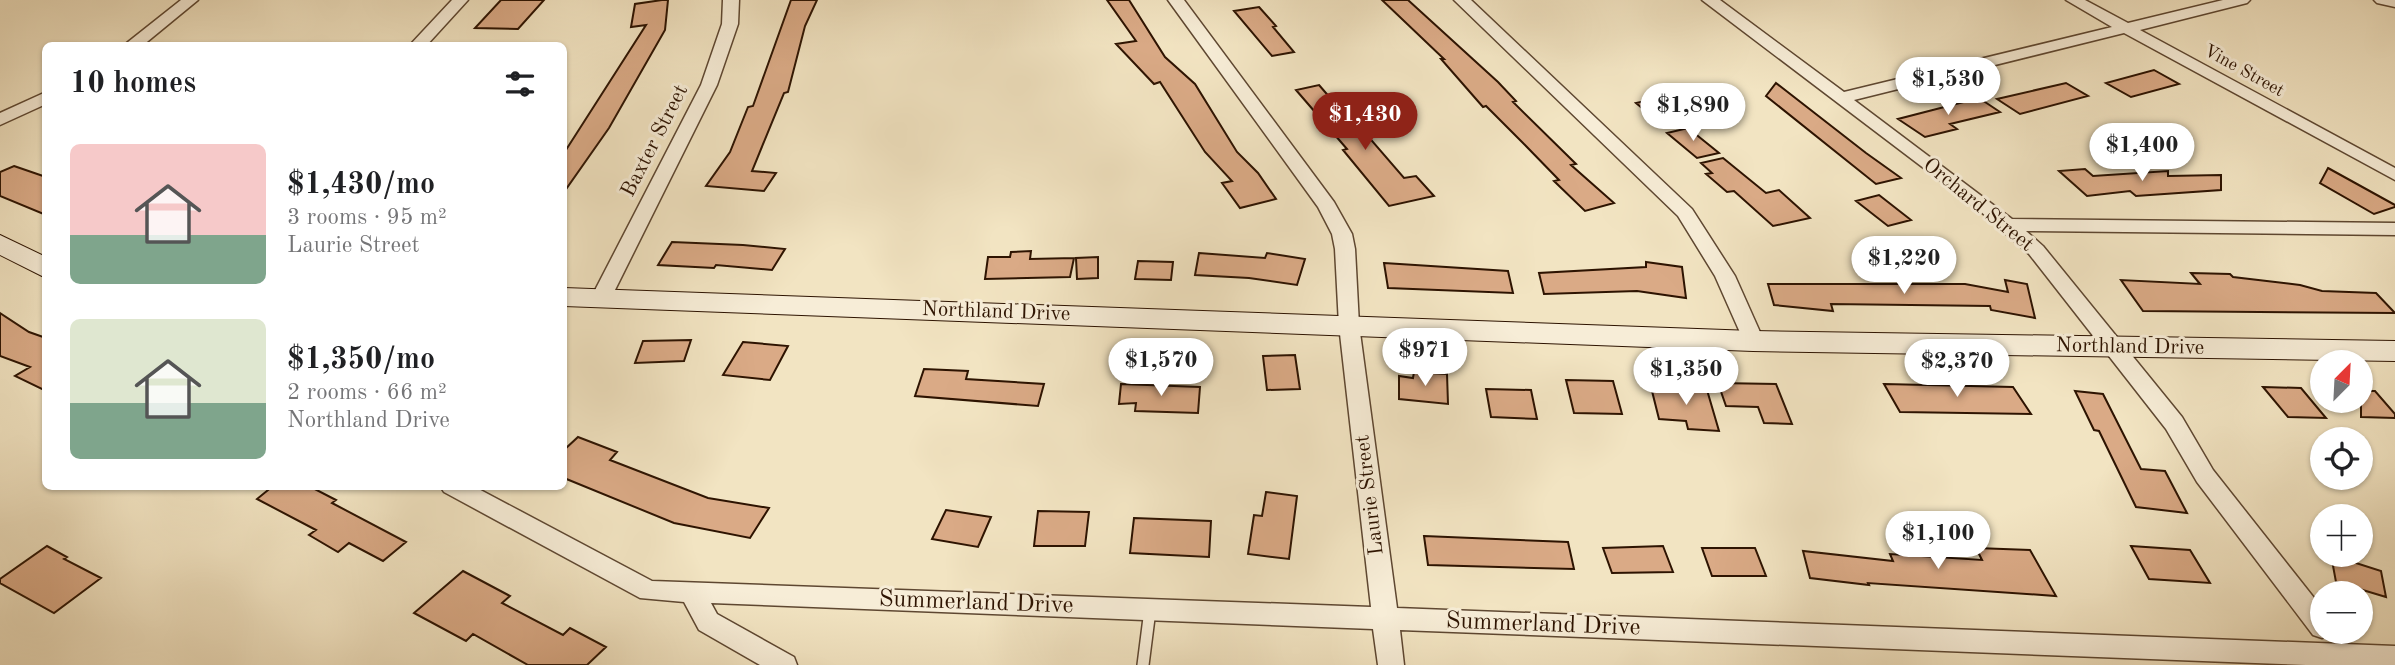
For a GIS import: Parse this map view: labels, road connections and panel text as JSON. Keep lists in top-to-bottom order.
{
  "streets": {
    "street": [
      "Vine Street",
      "Baxter Street",
      "Orchard Street",
      "Northland Drive",
      "Laurie Street",
      "Summerland Drive"
    ]
  },
  "crossings": [
    ["Baxter Street", "Northland Drive"],
    ["Orchard Street", "Northland Drive"],
    ["Northland Drive", "Laurie Street"],
    ["Laurie Street", "Summerland Drive"]
  ],
  "north": "top right",
  "page": {
    "heading": "10 homes",
    "price": [
      "$1,530",
      "$1,890",
      "$1,430",
      "$1,400",
      "$1,220",
      "$971",
      "$1,570",
      "$2,370",
      "$1,350",
      "$1,100"
    ],
    "list": [
      {
        "name": "$1,430/mo",
        "note": "3 rooms · 95 m² · Laurie Street"
      },
      {
        "name": "$1,350/mo",
        "note": "2 rooms · 66 m² · Northland Drive"
      }
    ],
    "map_buttons": ["+", "−"]
  }
}
